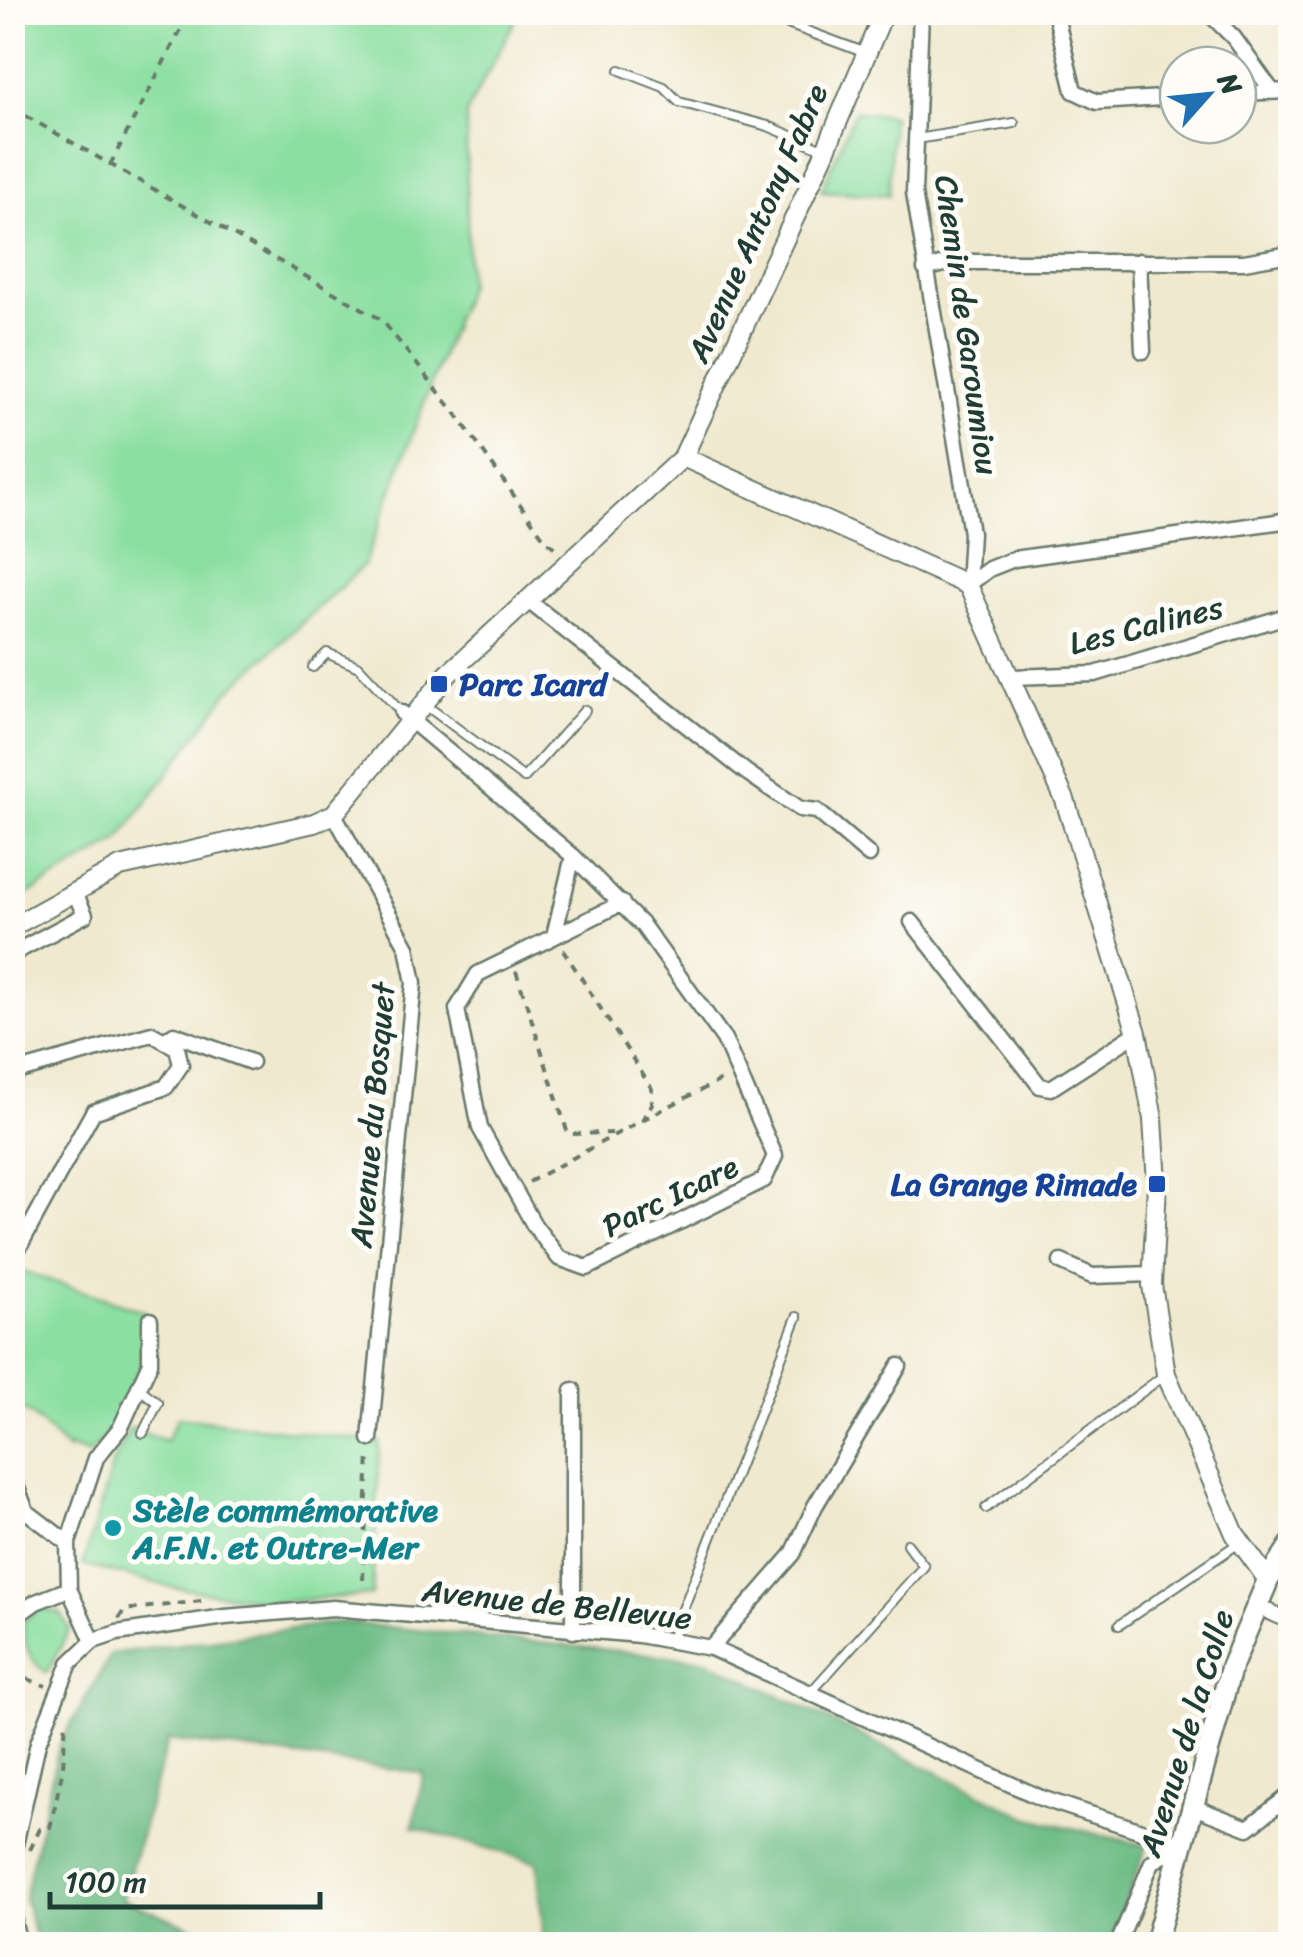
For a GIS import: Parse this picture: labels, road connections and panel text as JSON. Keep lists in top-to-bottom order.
{
  "streets": {
    "main road": ["Avenue de la Colle"],
    "street": [
      "Avenue Antony Fabre",
      "Chemin de Garoumiou",
      "Les Calines",
      "Avenue du Bosquet",
      "Parc Icare",
      "Avenue de Bellevue"
    ]
  },
  "crossings": [
    ["Avenue de Bellevue", "Avenue de la Colle"]
  ],
  "places": {
    "transit": ["Parc Icard", "La Grange Rimade"],
    "other": ["Stèle commémorative A.F.N. et Outre-Mer"]
  },
  "scale_bar": "100 m",
  "north": "top right"
}
